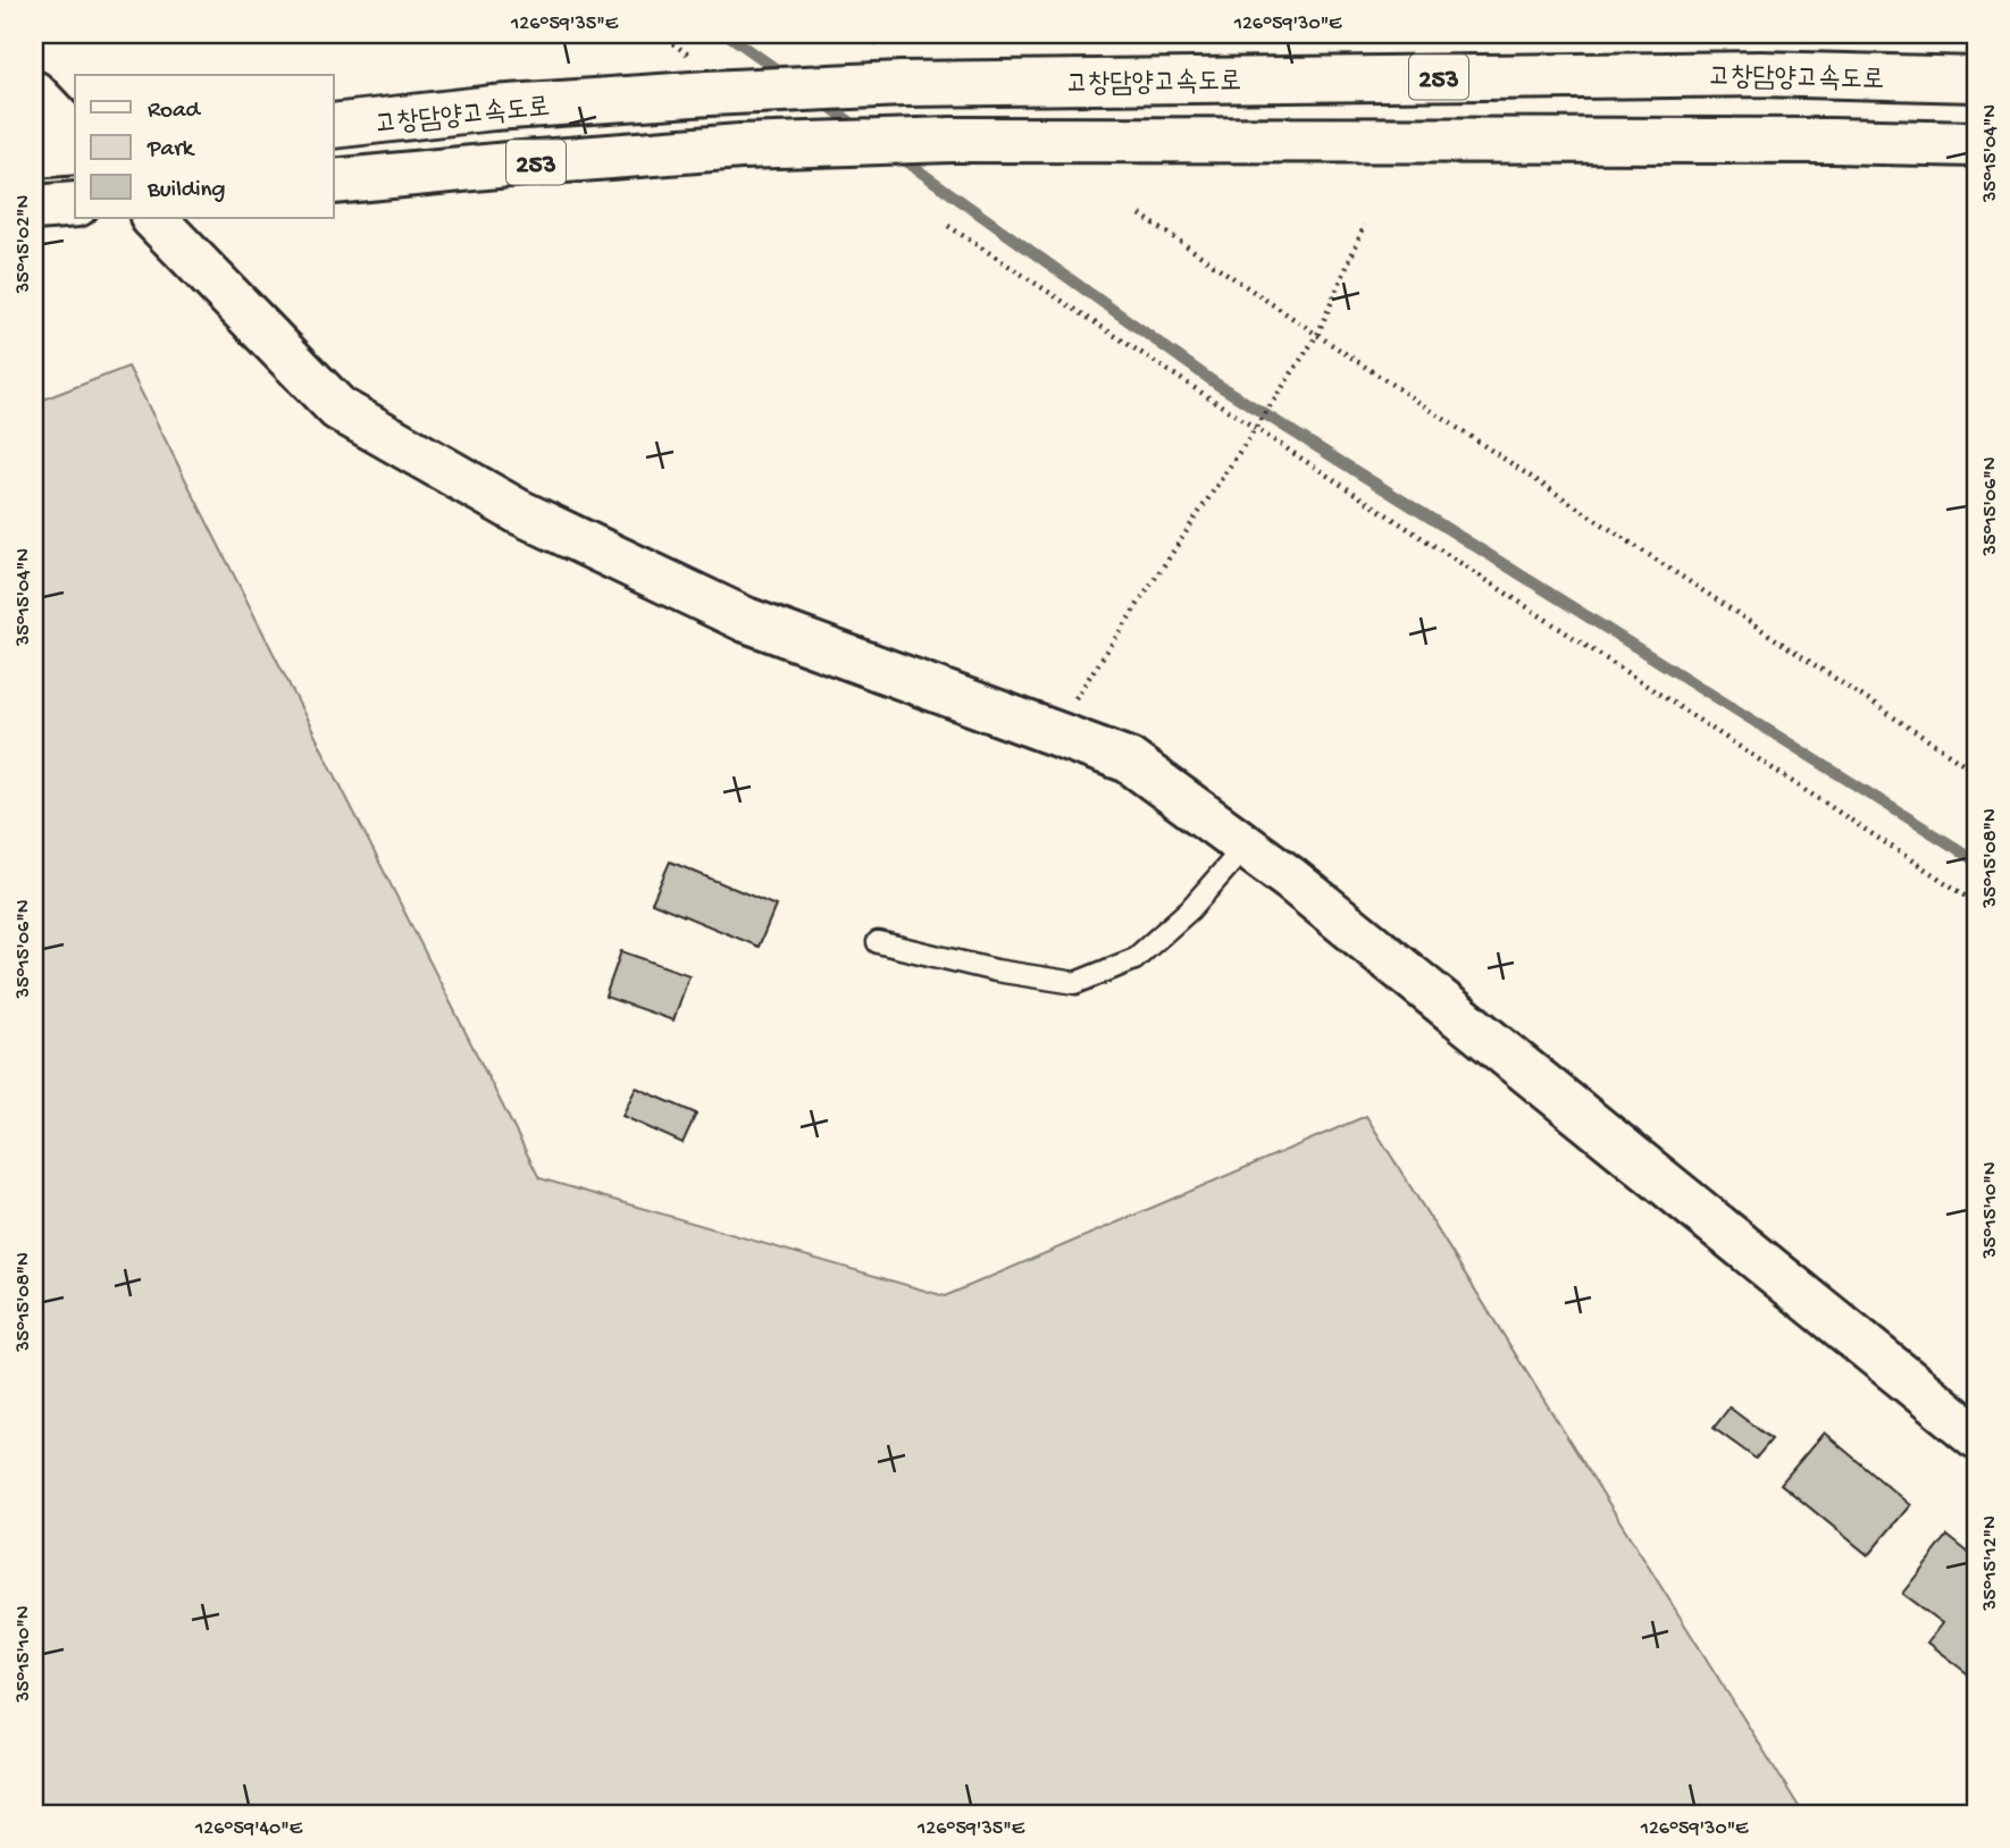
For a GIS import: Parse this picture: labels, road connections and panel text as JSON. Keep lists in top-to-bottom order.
{
  "streets": {
    "main road": ["고창담양고속도로", "253"]
  },
  "legend": ["Road", "Park", "Building"],
  "coordinates": [
    "126°59'35\"E",
    "126°59'30\"E",
    "35°15'04\"N",
    "35°15'02\"N",
    "35°15'06\"N",
    "35°15'08\"N",
    "35°15'10\"N",
    "35°15'12\"N",
    "126°59'40\"E"
  ]
}
